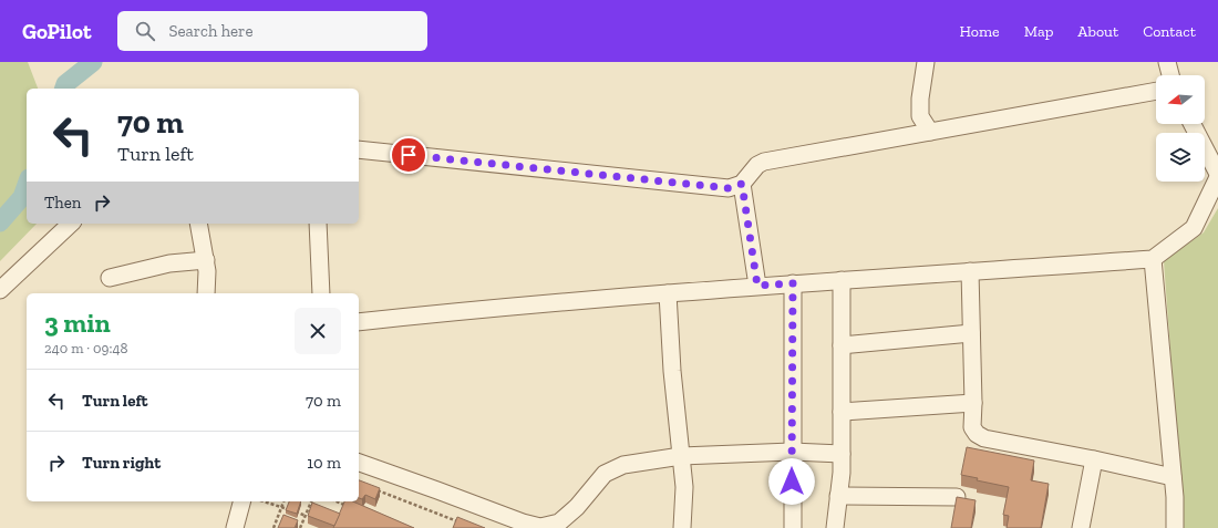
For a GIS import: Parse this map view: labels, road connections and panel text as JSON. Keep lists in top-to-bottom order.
{
  "north": "left",
  "page": {
    "header": "GoPilot",
    "search": "Search here",
    "nav": [
      "Home",
      "Map",
      "About",
      "Contact"
    ],
    "turn": ["70 m", "Turn left"],
    "then": "Then",
    "heading": ["3 min", "240 m · 09:48"],
    "list": [
      {
        "name": "Turn left",
        "value": "70 m"
      },
      {
        "name": "Turn right",
        "value": "10 m"
      }
    ]
  }
}
